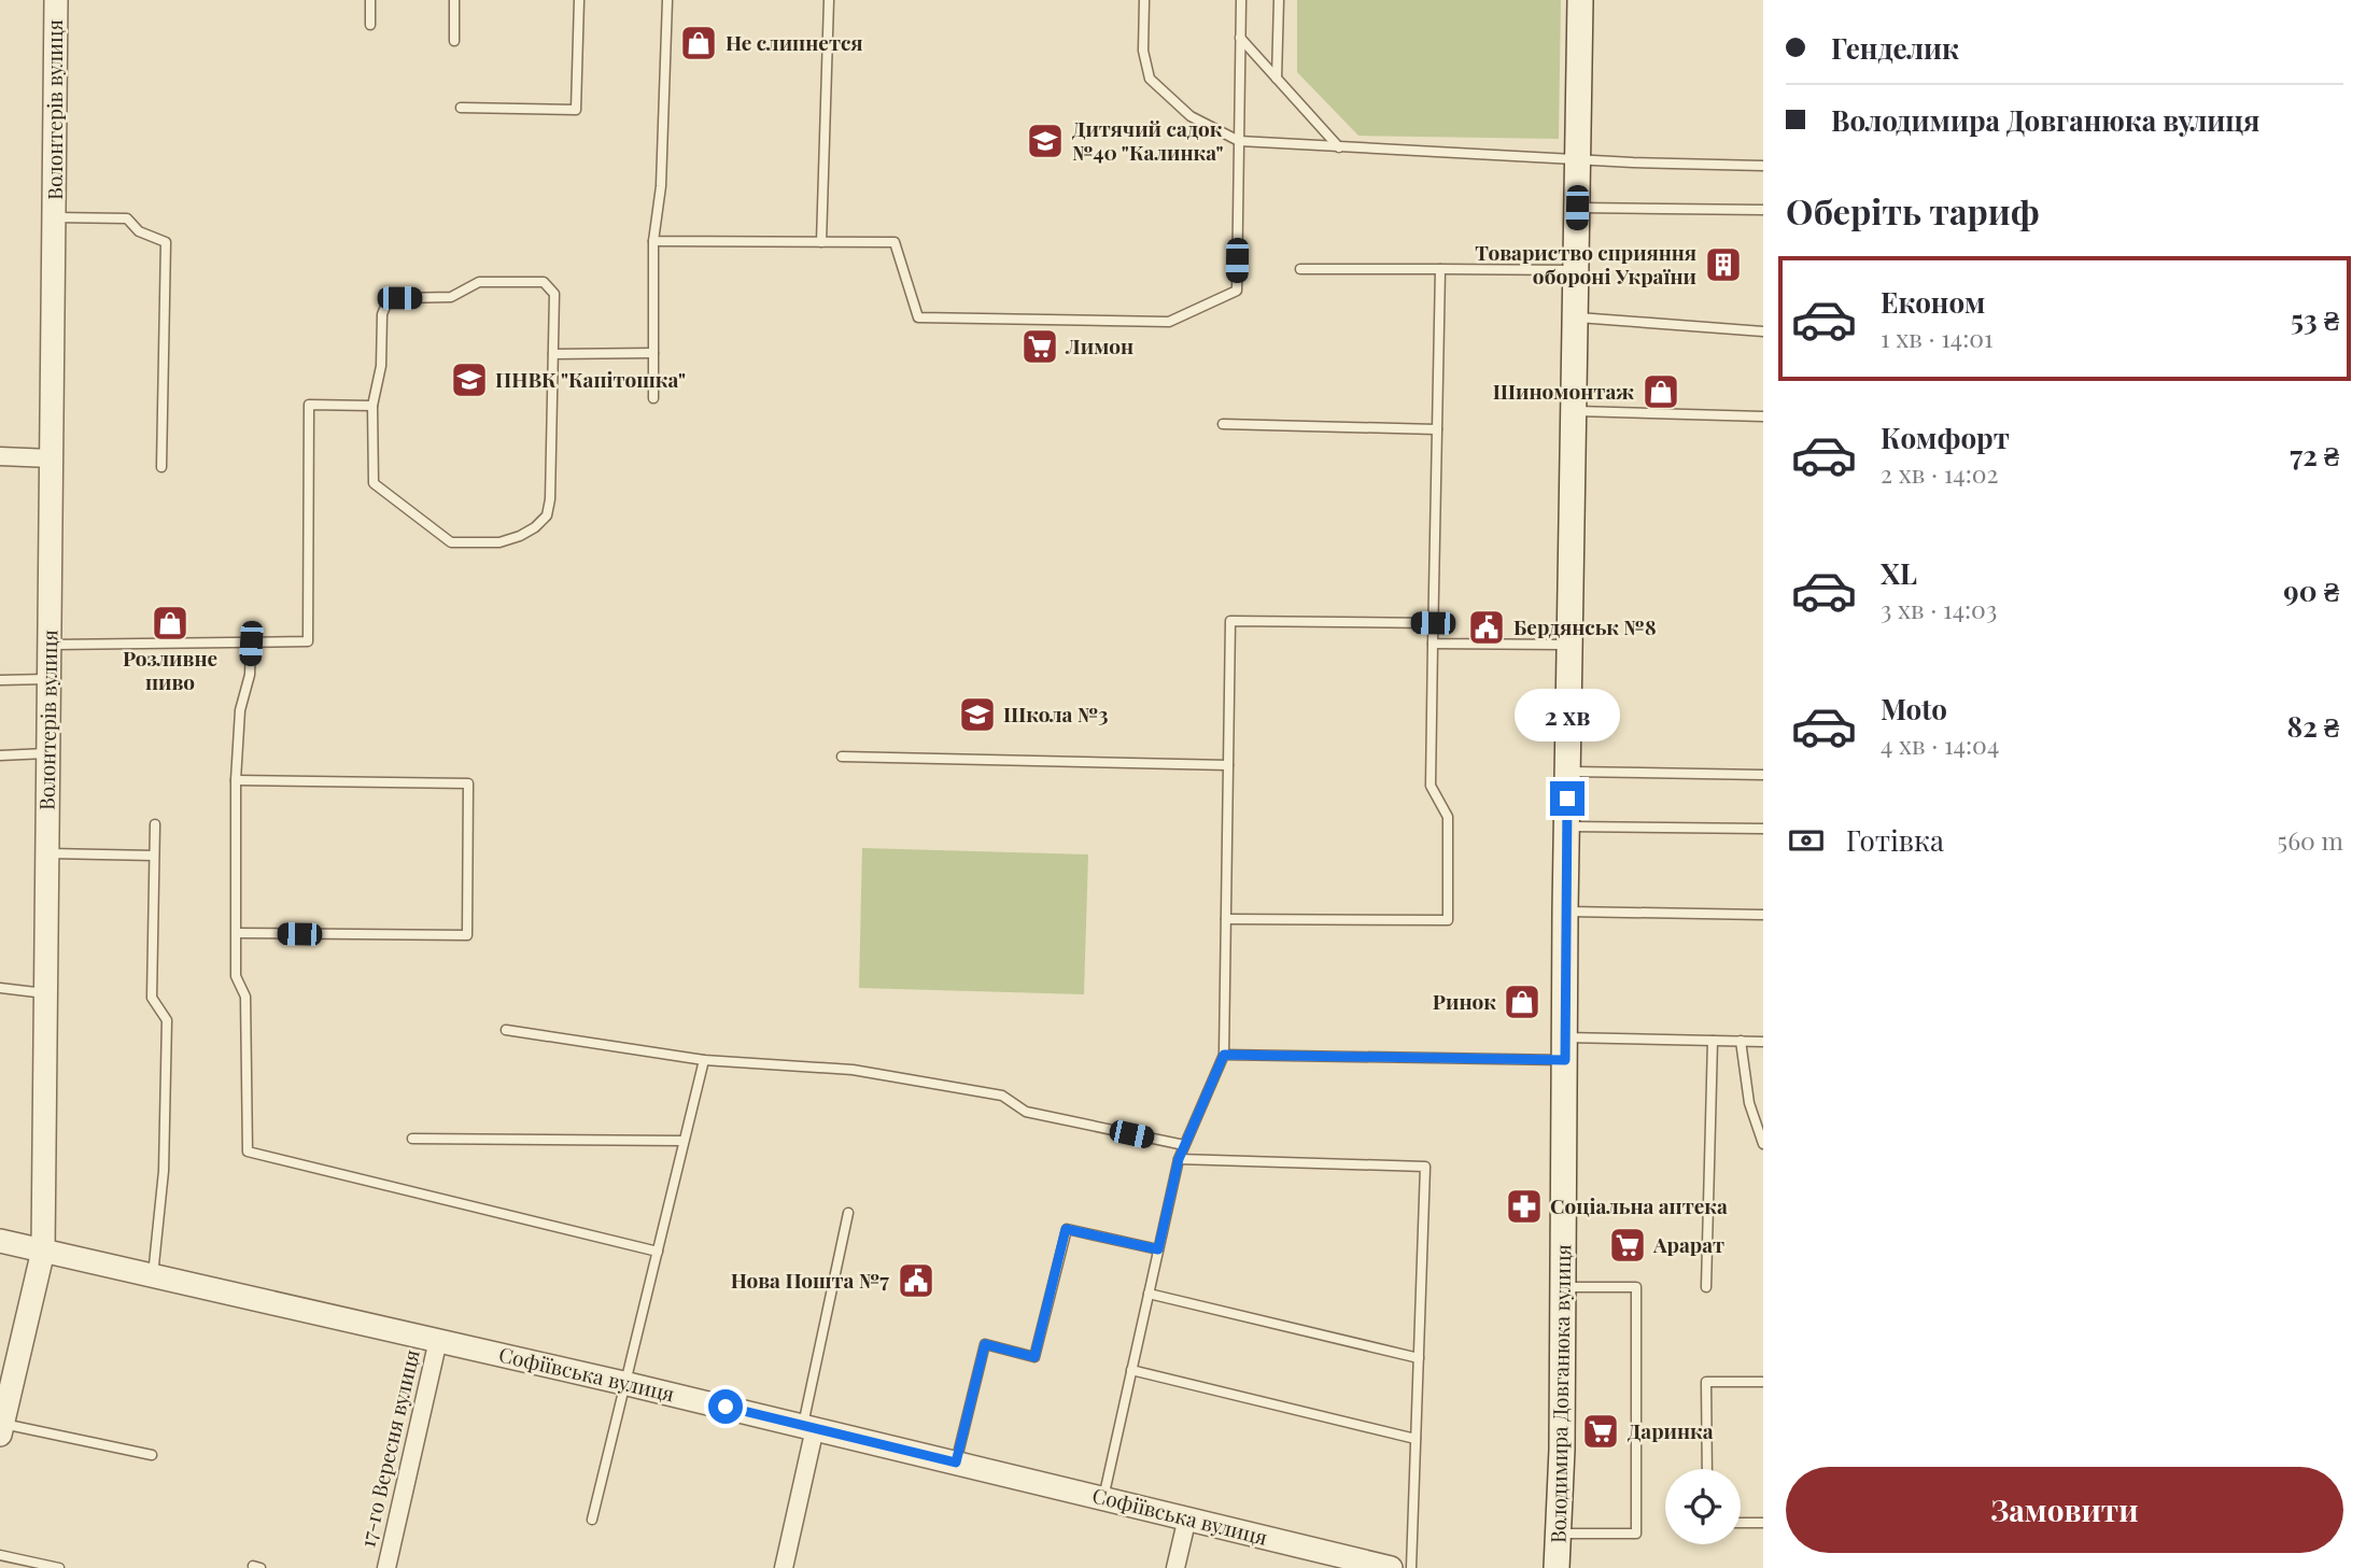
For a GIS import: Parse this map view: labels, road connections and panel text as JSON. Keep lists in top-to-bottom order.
{
  "streets": {
    "main road": ["Володимира Довганюка вулиця"],
    "street": ["Волонтерів вулиця", "Софіївська вулиця", "17-го Вересня вулиця"]
  },
  "crossings": [
    ["Волонтерів вулиця", "Софіївська вулиця"],
    ["Софіївська вулиця", "17-го Вересня вулиця"]
  ],
  "places": {
    "shop": [
      "Не слипнется",
      "Шиномонтаж",
      "Розливне пиво",
      "Ринок"
    ],
    "school or university": ["Дитячий садок №40 \"Калинка\"", "ПНВК \"Капітошка\"", "Школа №3"],
    "building": ["Товариство сприяння обороні України"],
    "supermarket": ["Лимон", "Арарат", "Даринка"],
    "public building": ["Бердянськ №8", "Нова Пошта №7"],
    "pharmacy": ["Соціальна аптека"]
  },
  "page": {
    "banner": ["Генделик", "Володимира Довганюка вулиця"],
    "heading": "Оберіть тариф",
    "list": [
      {
        "name": "Економ",
        "note": "1 хв · 14:01",
        "value": "53 ₴"
      },
      {
        "name": "Комфорт",
        "note": "2 хв · 14:02",
        "value": "72 ₴"
      },
      {
        "name": "XL",
        "note": "3 хв · 14:03",
        "value": "90 ₴"
      },
      {
        "name": "Moto",
        "note": "4 хв · 14:04",
        "value": "82 ₴"
      }
    ],
    "bubble": "2 хв",
    "pay": ["Готівка", "560 m"],
    "buttons": "Замовити"
  }
}
